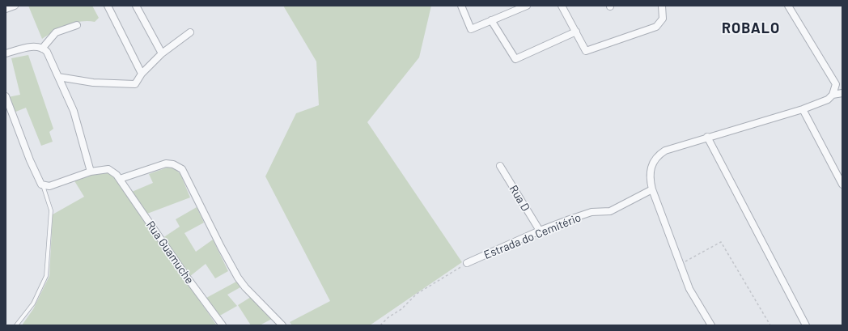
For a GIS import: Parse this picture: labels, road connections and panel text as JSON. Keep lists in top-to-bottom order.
{
  "streets": {
    "street": ["Rua D", "Estrada do Cemitério", "Rua Guamuche"]
  },
  "crossings": [
    ["Rua D", "Estrada do Cemitério"]
  ],
  "districts": ["ROBALO"]
}
